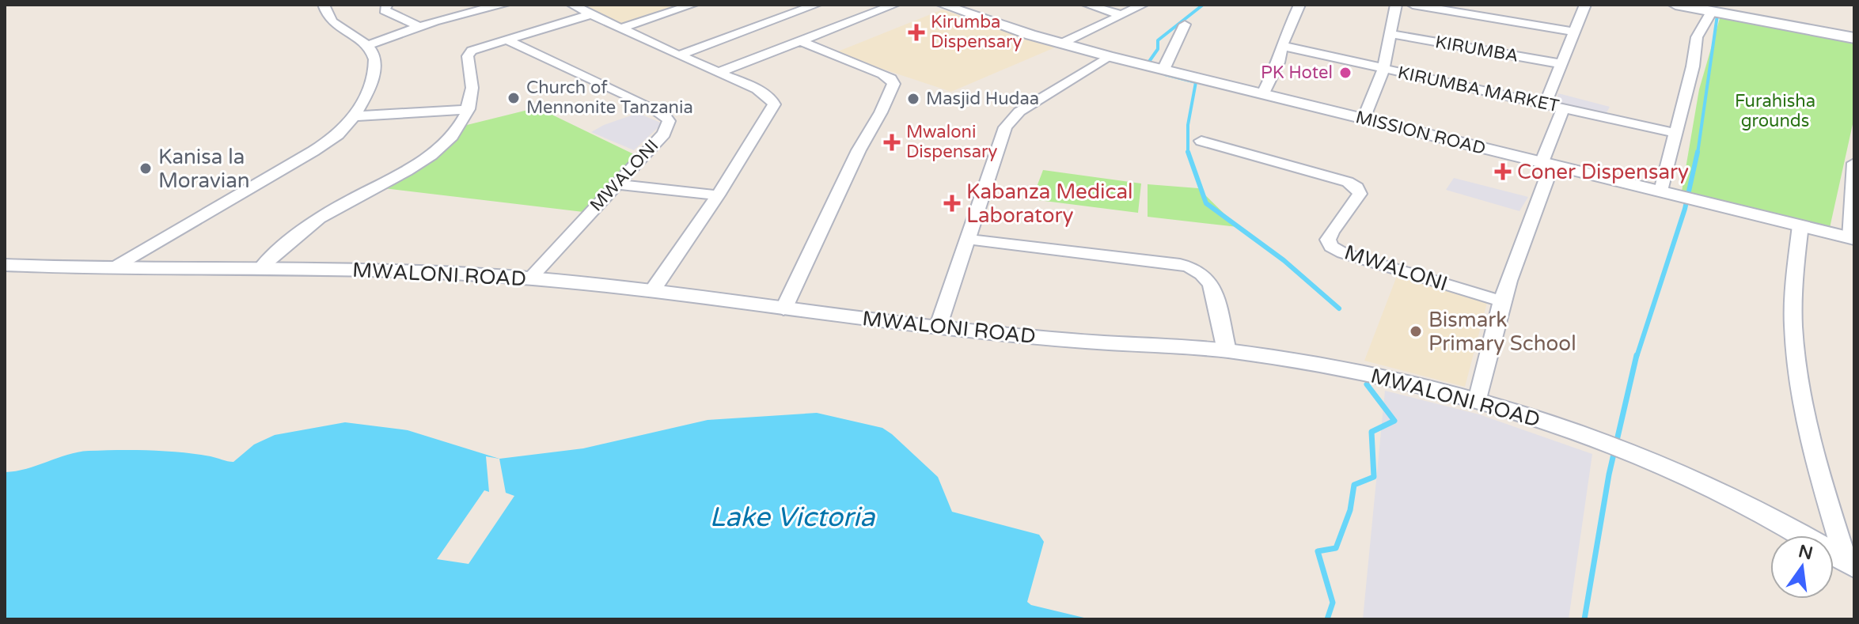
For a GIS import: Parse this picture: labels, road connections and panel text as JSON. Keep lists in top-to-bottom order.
{
  "streets": {
    "street": [
      "KIRUMBA",
      "KIRUMBA MARKET",
      "MISSION ROAD",
      "MWALONI",
      "MWALONI ROAD"
    ]
  },
  "crossings": [
    ["MWALONI", "MWALONI ROAD"]
  ],
  "water": ["Lake Victoria"],
  "parks": ["Furahisha grounds"],
  "places": {
    "health": [
      "Kirumba Dispensary",
      "Mwaloni Dispensary",
      "Coner Dispensary",
      "Kabanza Medical Laboratory"
    ],
    "other": [
      "PK Hotel",
      "Church of Mennonite Tanzania",
      "Masjid Hudaa",
      "Kanisa la Moravian",
      "Bismark Primary School"
    ]
  },
  "north": "top"
}
